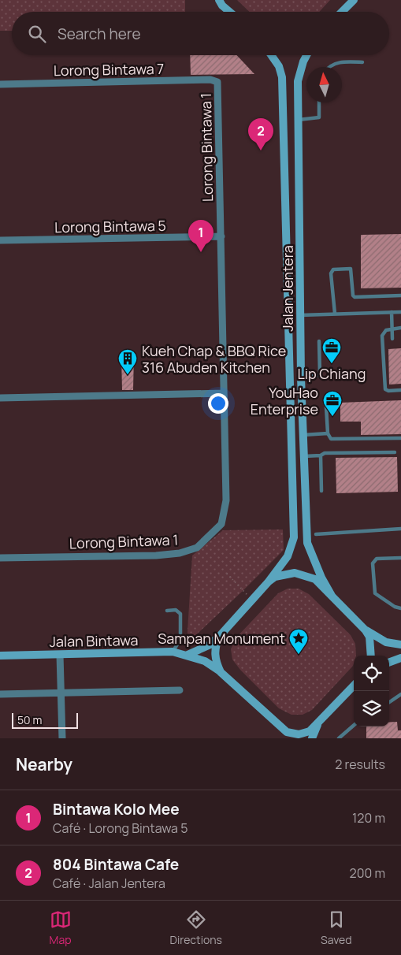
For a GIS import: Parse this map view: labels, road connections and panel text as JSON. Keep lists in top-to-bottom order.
{
  "streets": {
    "street": [
      "Lorong Bintawa 7",
      "Lorong Bintawa 1",
      "Lorong Bintawa 5",
      "Jalan Jentera",
      "Jalan Bintawa"
    ]
  },
  "crossings": [
    ["Lorong Bintawa 7", "Lorong Bintawa 1"],
    ["Lorong Bintawa 1", "Lorong Bintawa 5"]
  ],
  "places": {
    "office": ["Lip Chiang", "YouHao Enterprise"],
    "building": ["Kueh Chap & BBQ Rice 316 Abuden Kitchen"],
    "place": ["Sampan Monument"]
  },
  "scale_bar": "50 m",
  "north": "top",
  "page": {
    "search": "Search here",
    "pins": ["2", "1"],
    "scale": "50 m",
    "heading": ["Nearby", "2 results"],
    "list": [
      {
        "mark": "1",
        "name": "Bintawa Kolo Mee",
        "note": "Café · Lorong Bintawa 5",
        "value": "120 m"
      },
      {
        "mark": "2",
        "name": "804 Bintawa Cafe",
        "note": "Café · Jalan Jentera",
        "value": "200 m"
      }
    ],
    "nav": ["Map", "Directions", "Saved"]
  }
}
